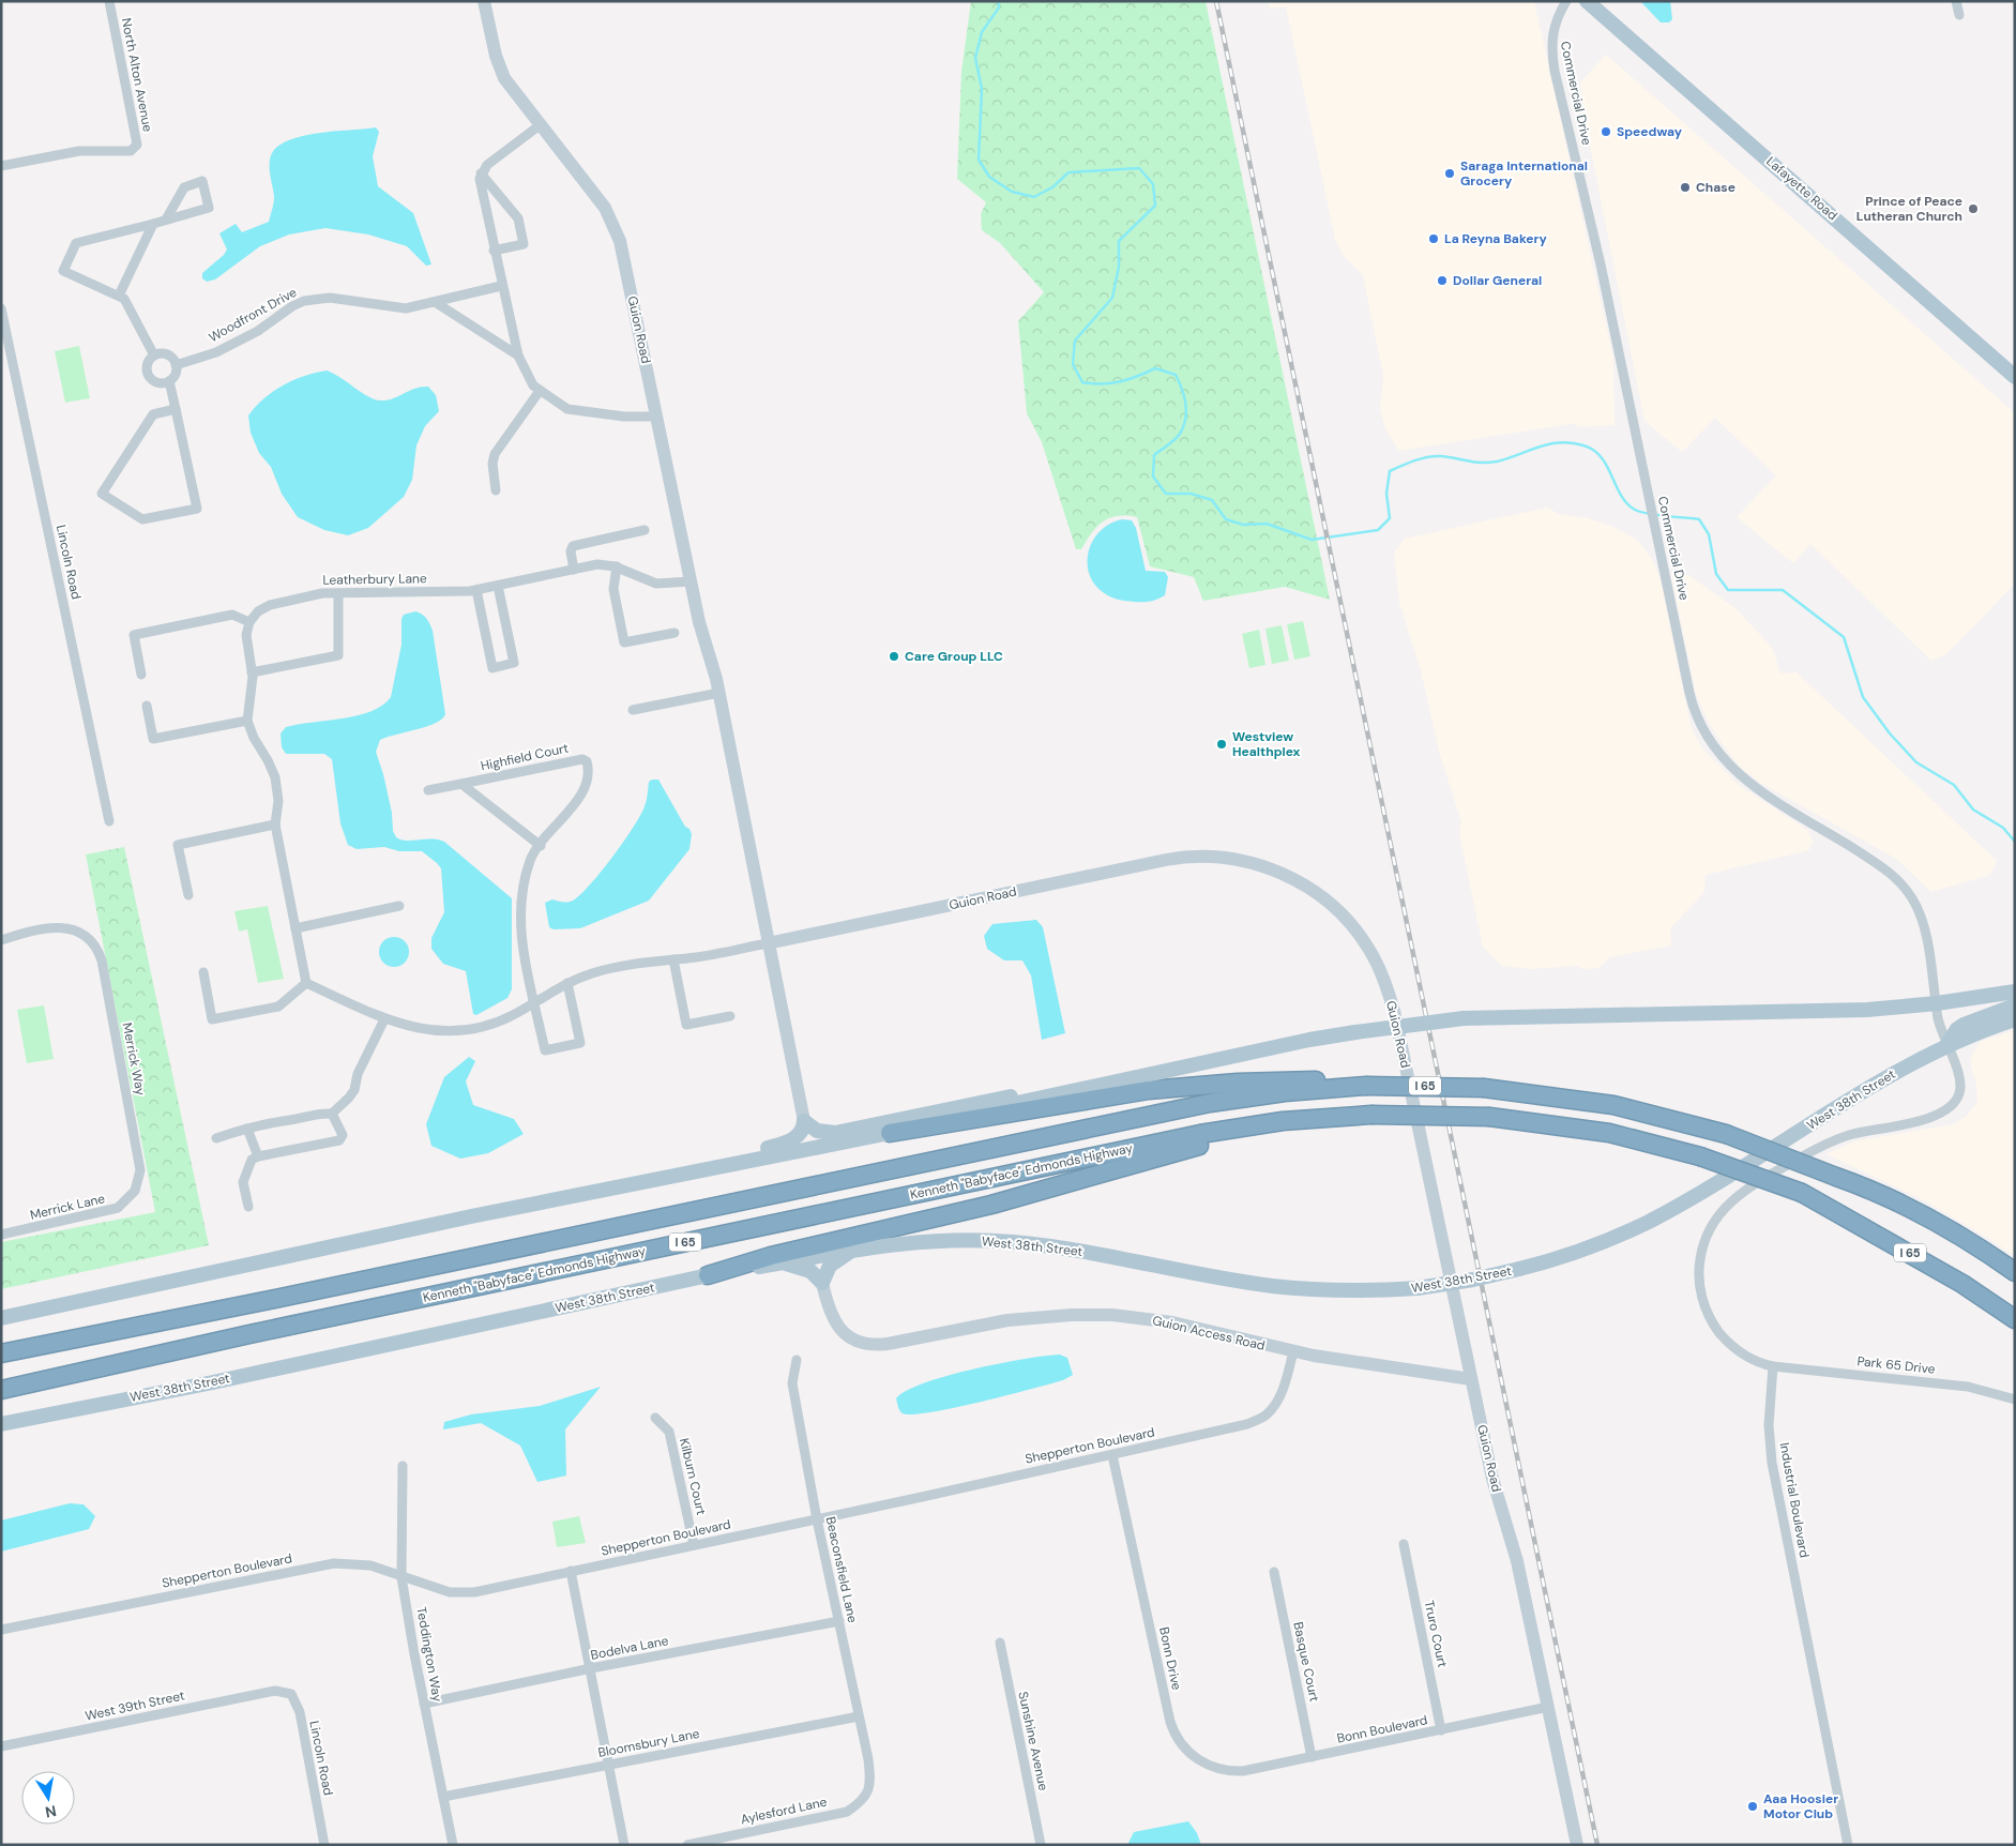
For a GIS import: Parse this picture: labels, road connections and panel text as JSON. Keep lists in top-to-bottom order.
{
  "streets": {
    "highway": ["I 65", "Kenneth \"Babyface\" Edmonds Highway"],
    "main road": ["Lafayette Road", "West 38th Street"],
    "street": [
      "North Alton Avenue",
      "Commercial Drive",
      "Woodfront Drive",
      "Guion Road",
      "Lincoln Road",
      "Leatherbury Lane",
      "Highfield Court",
      "Merrick Way",
      "Merrick Lane",
      "Guion Access Road",
      "Park 65 Drive",
      "Shepperton Boulevard",
      "Kilburn Court",
      "Industrial Boulevard",
      "Beaconsfield Lane",
      "Truro Court",
      "Bodelva Lane",
      "Teddington Way",
      "Bonn Drive",
      "Basque Court",
      "West 39th Street",
      "Bonn Boulevard",
      "Sunshine Avenue",
      "Bloomsbury Lane",
      "Aylesford Lane"
    ]
  },
  "crossings": [
    ["Guion Road", "Leatherbury Lane"],
    ["Guion Road", "Guion Access Road"],
    ["Guion Road", "Bonn Boulevard"],
    ["Lincoln Road", "West 39th Street"],
    ["Merrick Way", "Merrick Lane"],
    ["Guion Access Road", "Shepperton Boulevard"],
    ["Park 65 Drive", "Industrial Boulevard"],
    ["Shepperton Boulevard", "Kilburn Court"],
    ["Shepperton Boulevard", "Beaconsfield Lane"],
    ["Shepperton Boulevard", "Teddington Way"],
    ["Shepperton Boulevard", "Bonn Drive"],
    ["Beaconsfield Lane", "Bodelva Lane"],
    ["Beaconsfield Lane", "Bloomsbury Lane"],
    ["Beaconsfield Lane", "Aylesford Lane"],
    ["Truro Court", "Bonn Boulevard"],
    ["Bodelva Lane", "Teddington Way"],
    ["Teddington Way", "Bloomsbury Lane"],
    ["Bonn Drive", "Bonn Boulevard"],
    ["Basque Court", "Bonn Boulevard"]
  ],
  "places": [
    "Speedway",
    "Saraga International Grocery",
    "Chase",
    "Prince of Peace Lutheran Church",
    "La Reyna Bakery",
    "Dollar General",
    "Care Group LLC",
    "Westview Healthplex",
    "Aaa Hoosier Motor Club"
  ],
  "north": "bottom"
}
